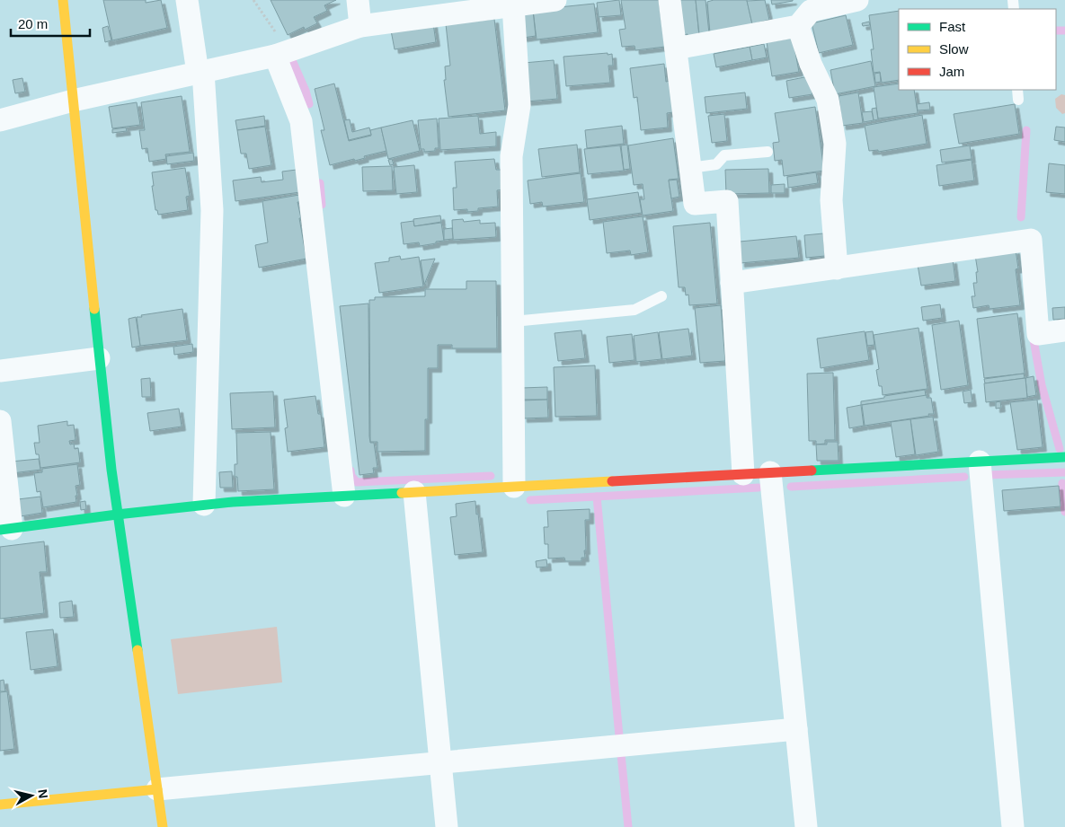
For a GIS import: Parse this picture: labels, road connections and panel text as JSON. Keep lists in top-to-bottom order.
{
  "legend": ["Fast", "Slow", "Jam"],
  "scale_bar": "20 m",
  "north": "right"
}
